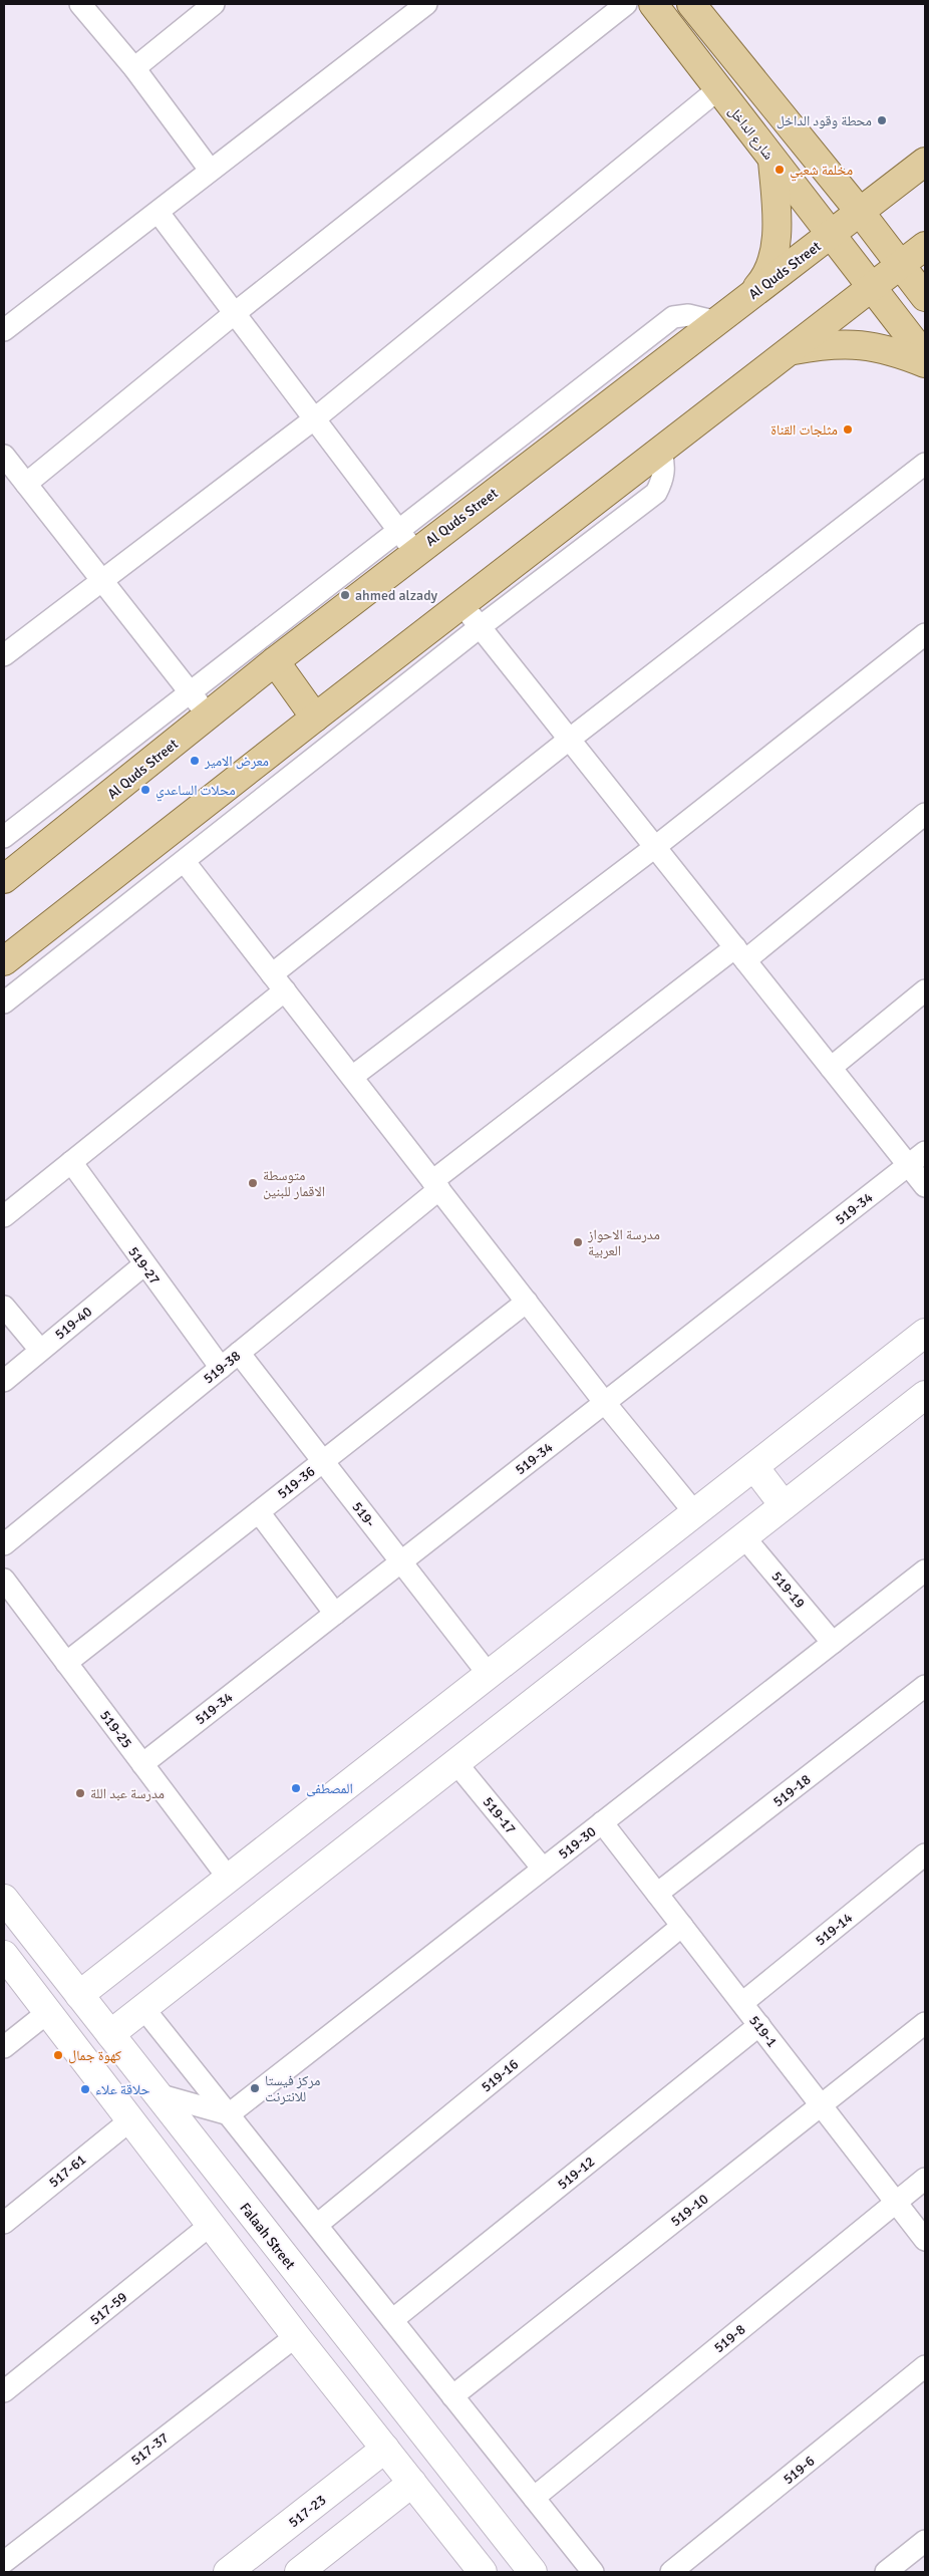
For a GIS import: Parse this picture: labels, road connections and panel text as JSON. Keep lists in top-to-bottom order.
{
  "streets": {
    "main road": ["شارع الداخل", "Al Quds Street"],
    "street": [
      "519-34",
      "519-27",
      "519-40",
      "519-38",
      "519-36",
      "519-",
      "519-19",
      "519-25",
      "519-18",
      "519-17",
      "519-30",
      "519-14",
      "519-1",
      "519-16",
      "517-61",
      "519-12",
      "519-10",
      "Falaah Street",
      "517-59",
      "519-8",
      "517-37",
      "519-6",
      "517-23"
    ]
  },
  "crossings": [
    ["شارع الداخل", "Al Quds Street"],
    ["519-34", "519-"],
    ["519-34", "519-25"],
    ["519-27", "519-40"],
    ["519-27", "519-38"],
    ["519-38", "519-"],
    ["519-36", "519-"],
    ["519-36", "519-25"],
    ["519-19", "519-30"],
    ["519-18", "519-1"],
    ["519-17", "519-30"],
    ["519-30", "519-1"],
    ["519-14", "519-1"],
    ["519-1", "519-16"],
    ["519-1", "519-12"],
    ["519-1", "519-10"],
    ["519-1", "519-8"]
  ],
  "places": [
    "محطة وقود الداخل",
    "مخلمة شعبي",
    "مثلجات القناة",
    "ahmed alzady",
    "معرض الامير",
    "محلات الساعدي",
    "متوسطة الاقمار للبنين",
    "مدرسة الاحواز العربية",
    "المصطفى",
    "مدرسة عبد اللة",
    "كهوة جمال",
    "مركز فيستا للانترنت",
    "حلاقة علاء"
  ]
}
